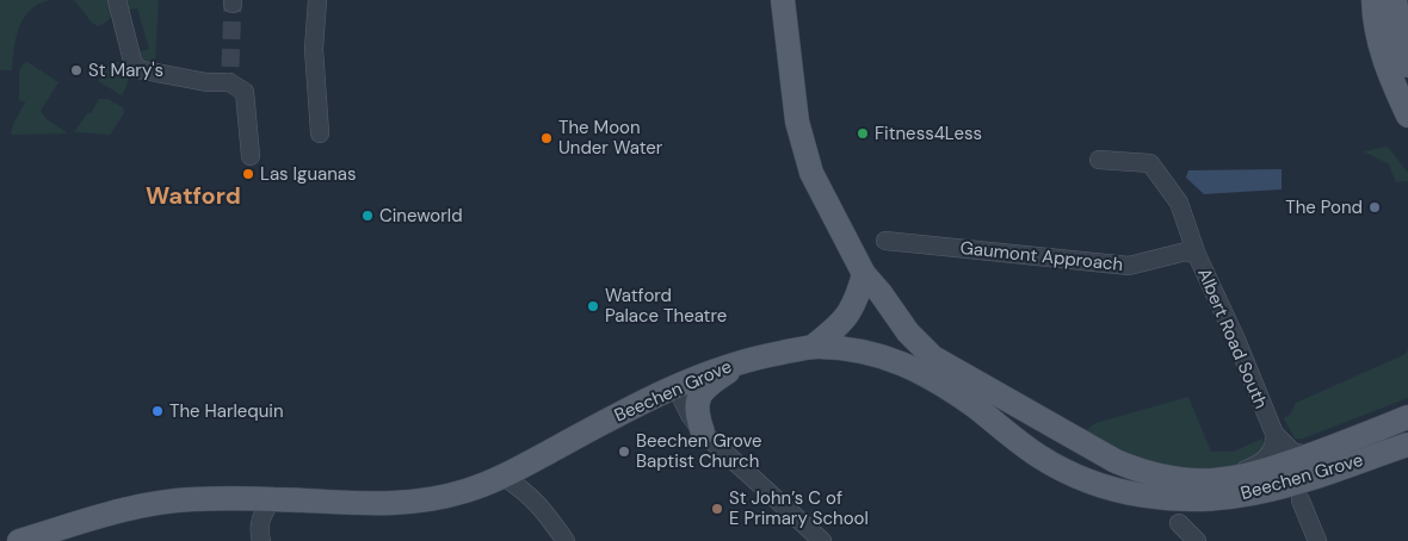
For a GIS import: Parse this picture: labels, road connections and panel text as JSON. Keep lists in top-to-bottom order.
{
  "streets": {
    "main road": ["Beechen Grove"],
    "street": ["Gaumont Approach", "Albert Road South"]
  },
  "crossings": [
    ["Gaumont Approach", "Albert Road South"],
    ["Albert Road South", "Beechen Grove"]
  ],
  "districts": ["Watford"],
  "places": [
    "St Mary's",
    "Fitness4Less",
    "The Moon Under Water",
    "Las Iguanas",
    "The Pond",
    "Cineworld",
    "Watford Palace Theatre",
    "The Harlequin",
    "Beechen Grove Baptist Church",
    "St John’s C of E Primary School"
  ]
}
